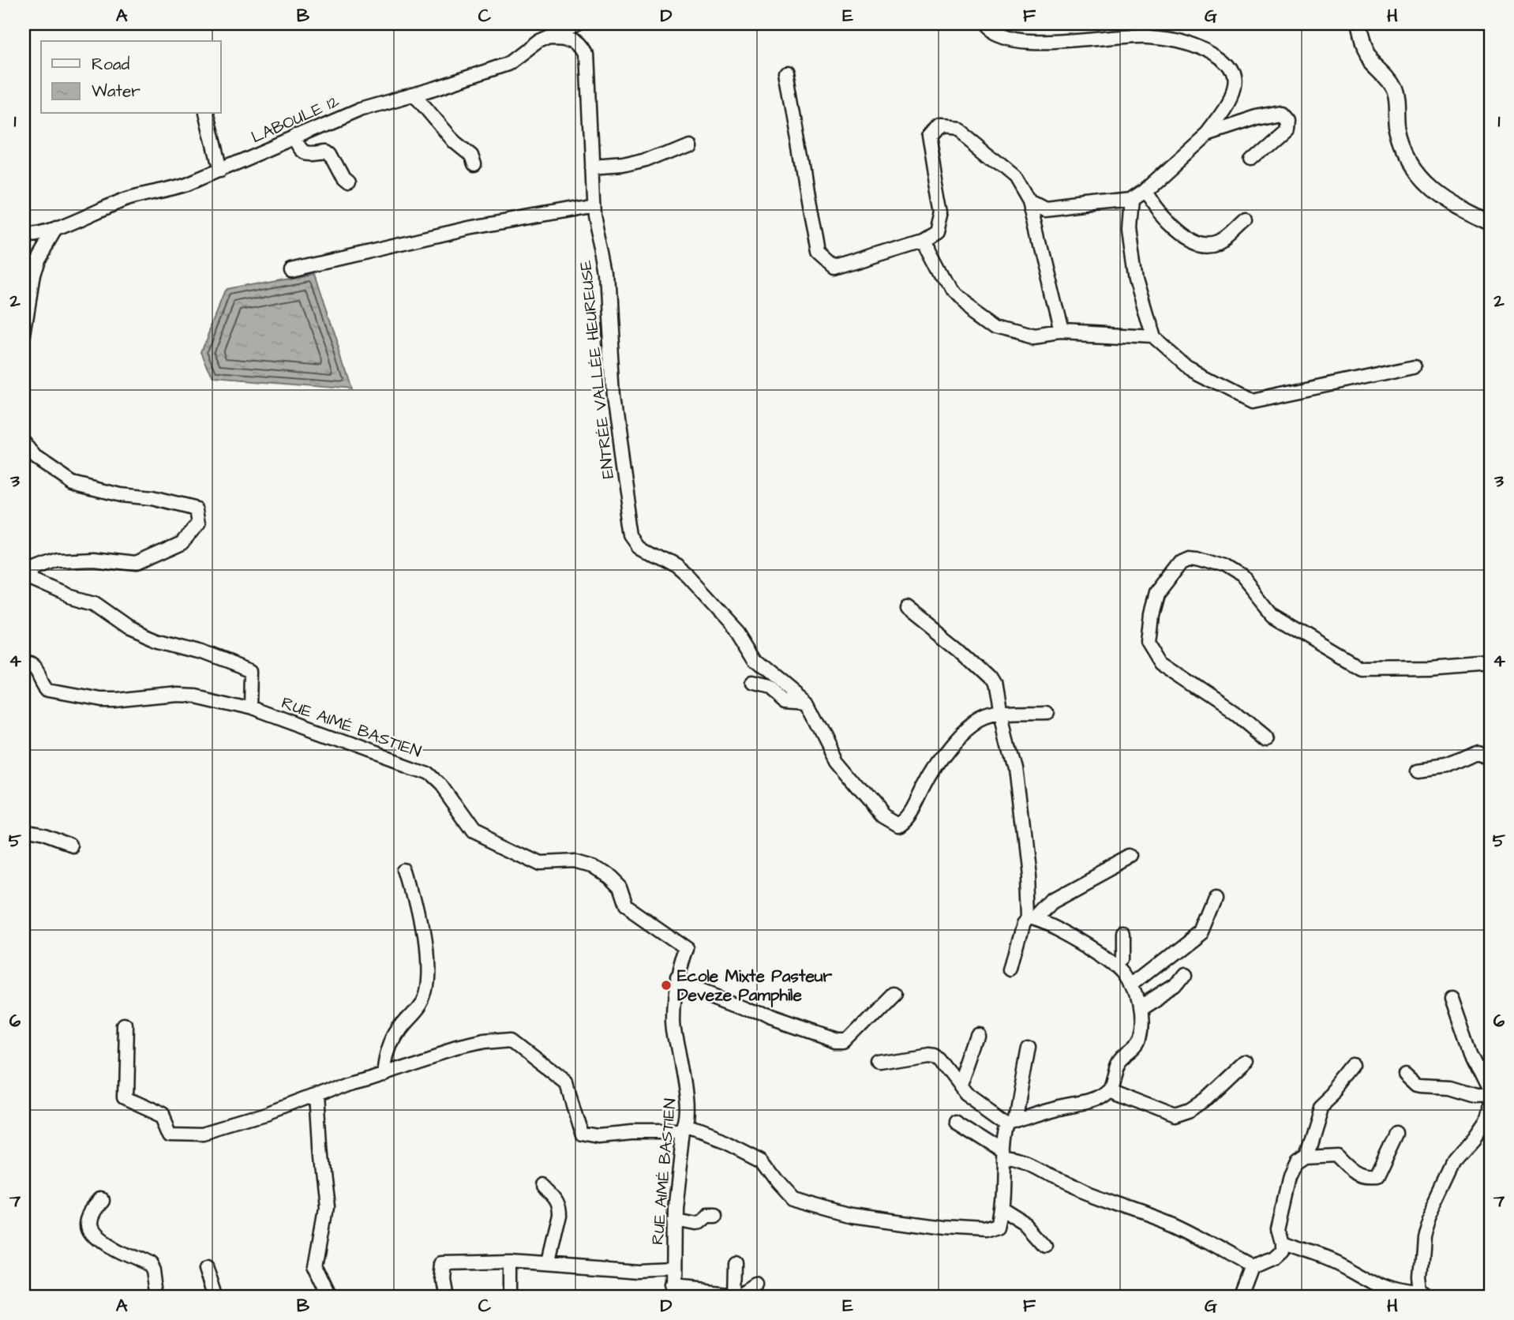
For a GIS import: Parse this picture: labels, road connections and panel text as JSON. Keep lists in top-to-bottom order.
{
  "streets": {
    "street": ["LABOULE 12", "ENTRÉE VALLÉE HEUREUSE", "RUE AIMÉ BASTIEN"]
  },
  "crossings": [
    ["LABOULE 12", "ENTRÉE VALLÉE HEUREUSE"]
  ],
  "places": ["Ecole Mixte Pasteur Deveze Pamphile"],
  "legend": ["Road", "Water"],
  "grid": {
    "columns": [
      "A",
      "B",
      "C",
      "D",
      "E",
      "F",
      "G",
      "H"
    ],
    "rows": [
      "1",
      "2",
      "3",
      "4",
      "5",
      "6",
      "7"
    ]
  }
}
